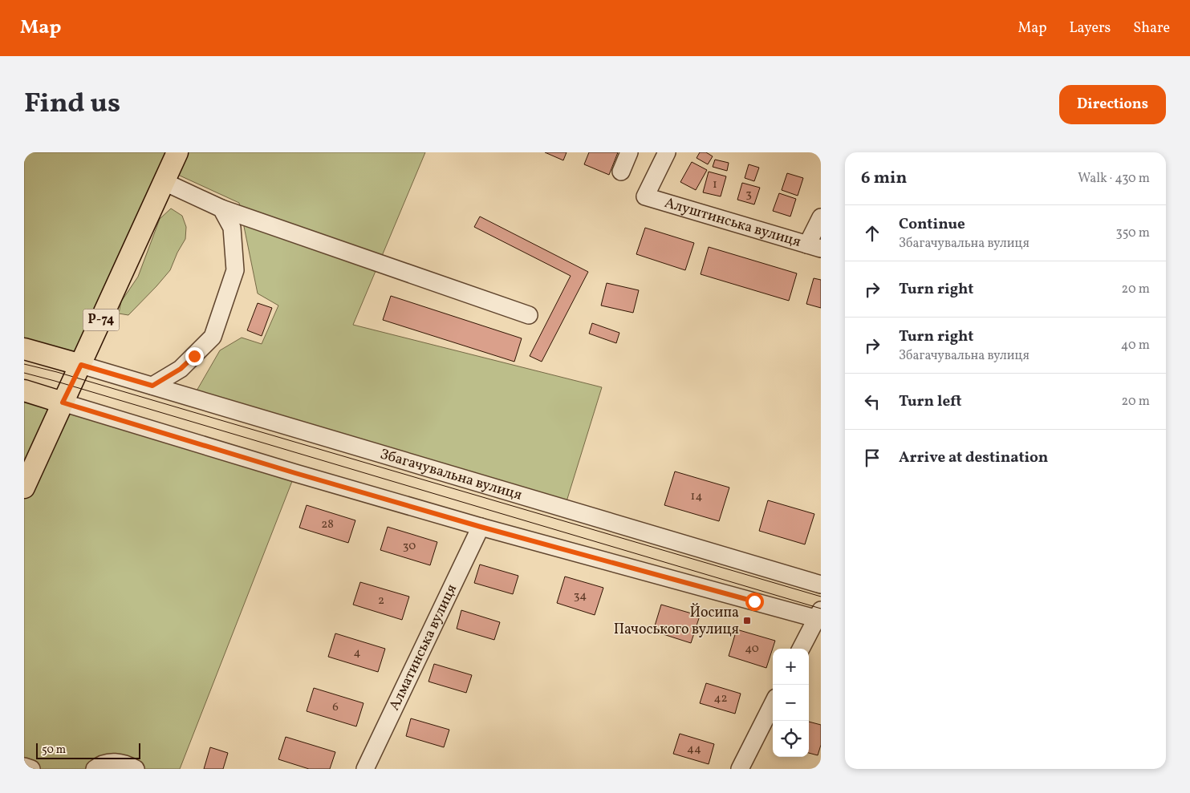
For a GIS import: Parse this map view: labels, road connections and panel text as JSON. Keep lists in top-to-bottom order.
{
  "streets": {
    "main road": ["Р-74"],
    "street": ["Алуштинська вулиця", "Збагачувальна вулиця", "Алматинська вулиця"]
  },
  "crossings": [
    ["Р-74", "Збагачувальна вулиця"]
  ],
  "places": {
    "transit": ["Йосипа Пачоського вулиця"]
  },
  "house_numbers": [
    "1",
    "3",
    "14",
    "28",
    "30",
    "34",
    "2",
    "40",
    "4",
    "42",
    "6",
    "44"
  ],
  "scale_bar": "50 m",
  "page": {
    "header": "Map",
    "nav": ["Map", "Layers", "Share"],
    "title": "Find us",
    "buttons": "Directions",
    "heading": ["6 min", "Walk · 430 m"],
    "list": [
      ["Continue", "Збагачувальна вулиця", "350 m"],
      ["Turn right", "20 m"],
      ["Turn right", "Збагачувальна вулиця", "40 m"],
      ["Turn left", "20 m"],
      "Arrive at destination"
    ],
    "map_buttons": ["+", "−"],
    "scale": "50 m"
  }
}
